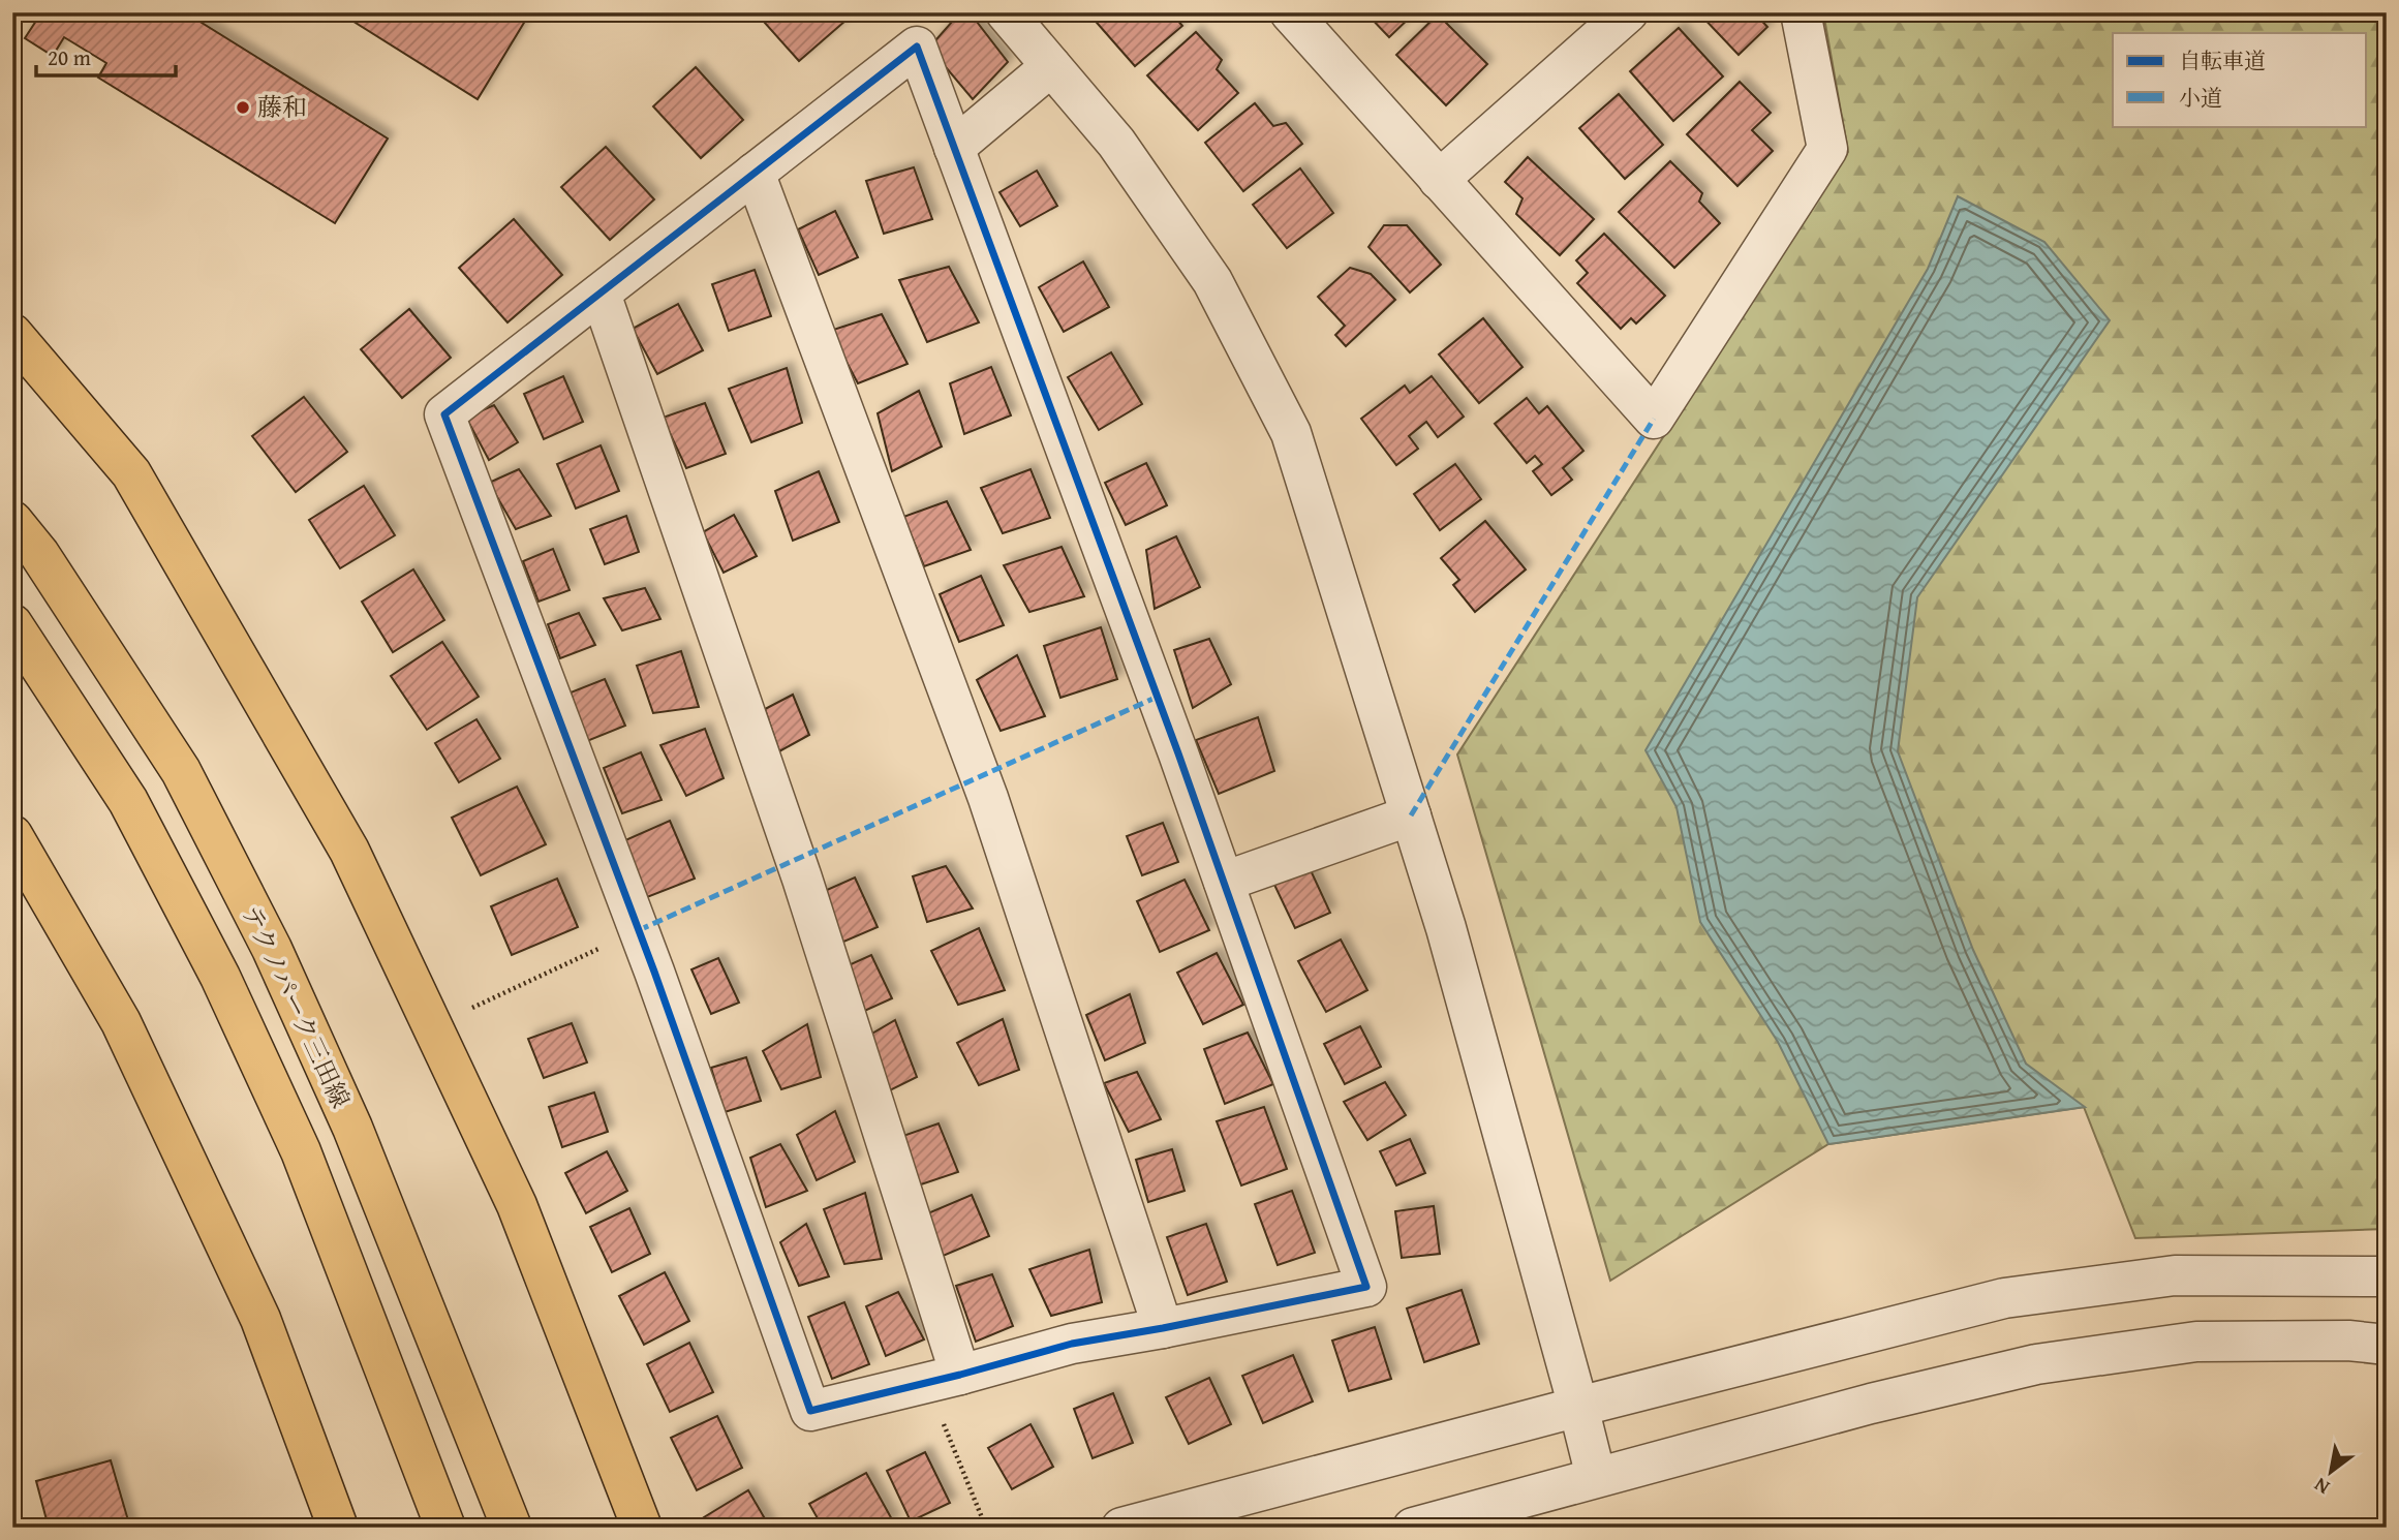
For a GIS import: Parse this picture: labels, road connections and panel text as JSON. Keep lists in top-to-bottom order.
{
  "streets": {
    "main road": ["テクノパーク三田線"]
  },
  "places": ["藤和"],
  "legend": ["自転車道", "小道"],
  "scale_bar": "20 m",
  "north": "bottom left"
}
